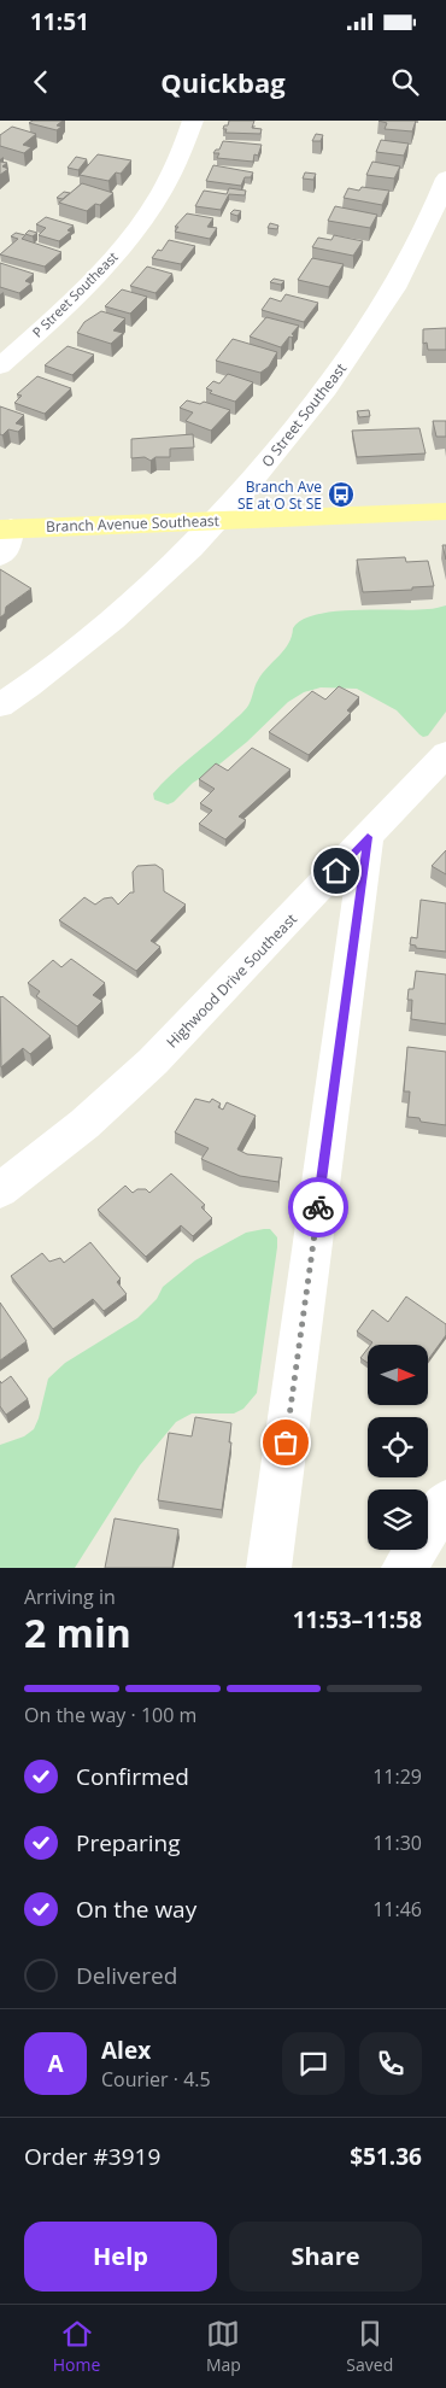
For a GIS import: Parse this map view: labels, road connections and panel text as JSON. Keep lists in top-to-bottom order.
{
  "streets": {
    "main road": ["Branch Avenue Southeast"],
    "street": ["P Street Southeast", "O Street Southeast", "Highwood Drive Southeast"]
  },
  "crossings": [
    ["O Street Southeast", "Branch Avenue Southeast"]
  ],
  "places": {
    "bus stop": ["Branch Ave SE at O St SE"]
  },
  "north": "right",
  "page": {
    "status": "11:51",
    "header": "Quickbag",
    "heading": ["2 min", "Arriving in", "11:53–11:58"],
    "panel": [
      "Alex",
      "Courier · 4.5",
      "Order #3919",
      "$51.36"
    ],
    "bar": "On the way · 100 m",
    "list": [
      ["Confirmed", "11:29"],
      ["Preparing", "11:30"],
      ["On the way", "11:46"],
      "Delivered"
    ],
    "round": "A",
    "buttons": ["Help", "Share"],
    "tabs": ["Home", "Map", "Saved"]
  }
}
